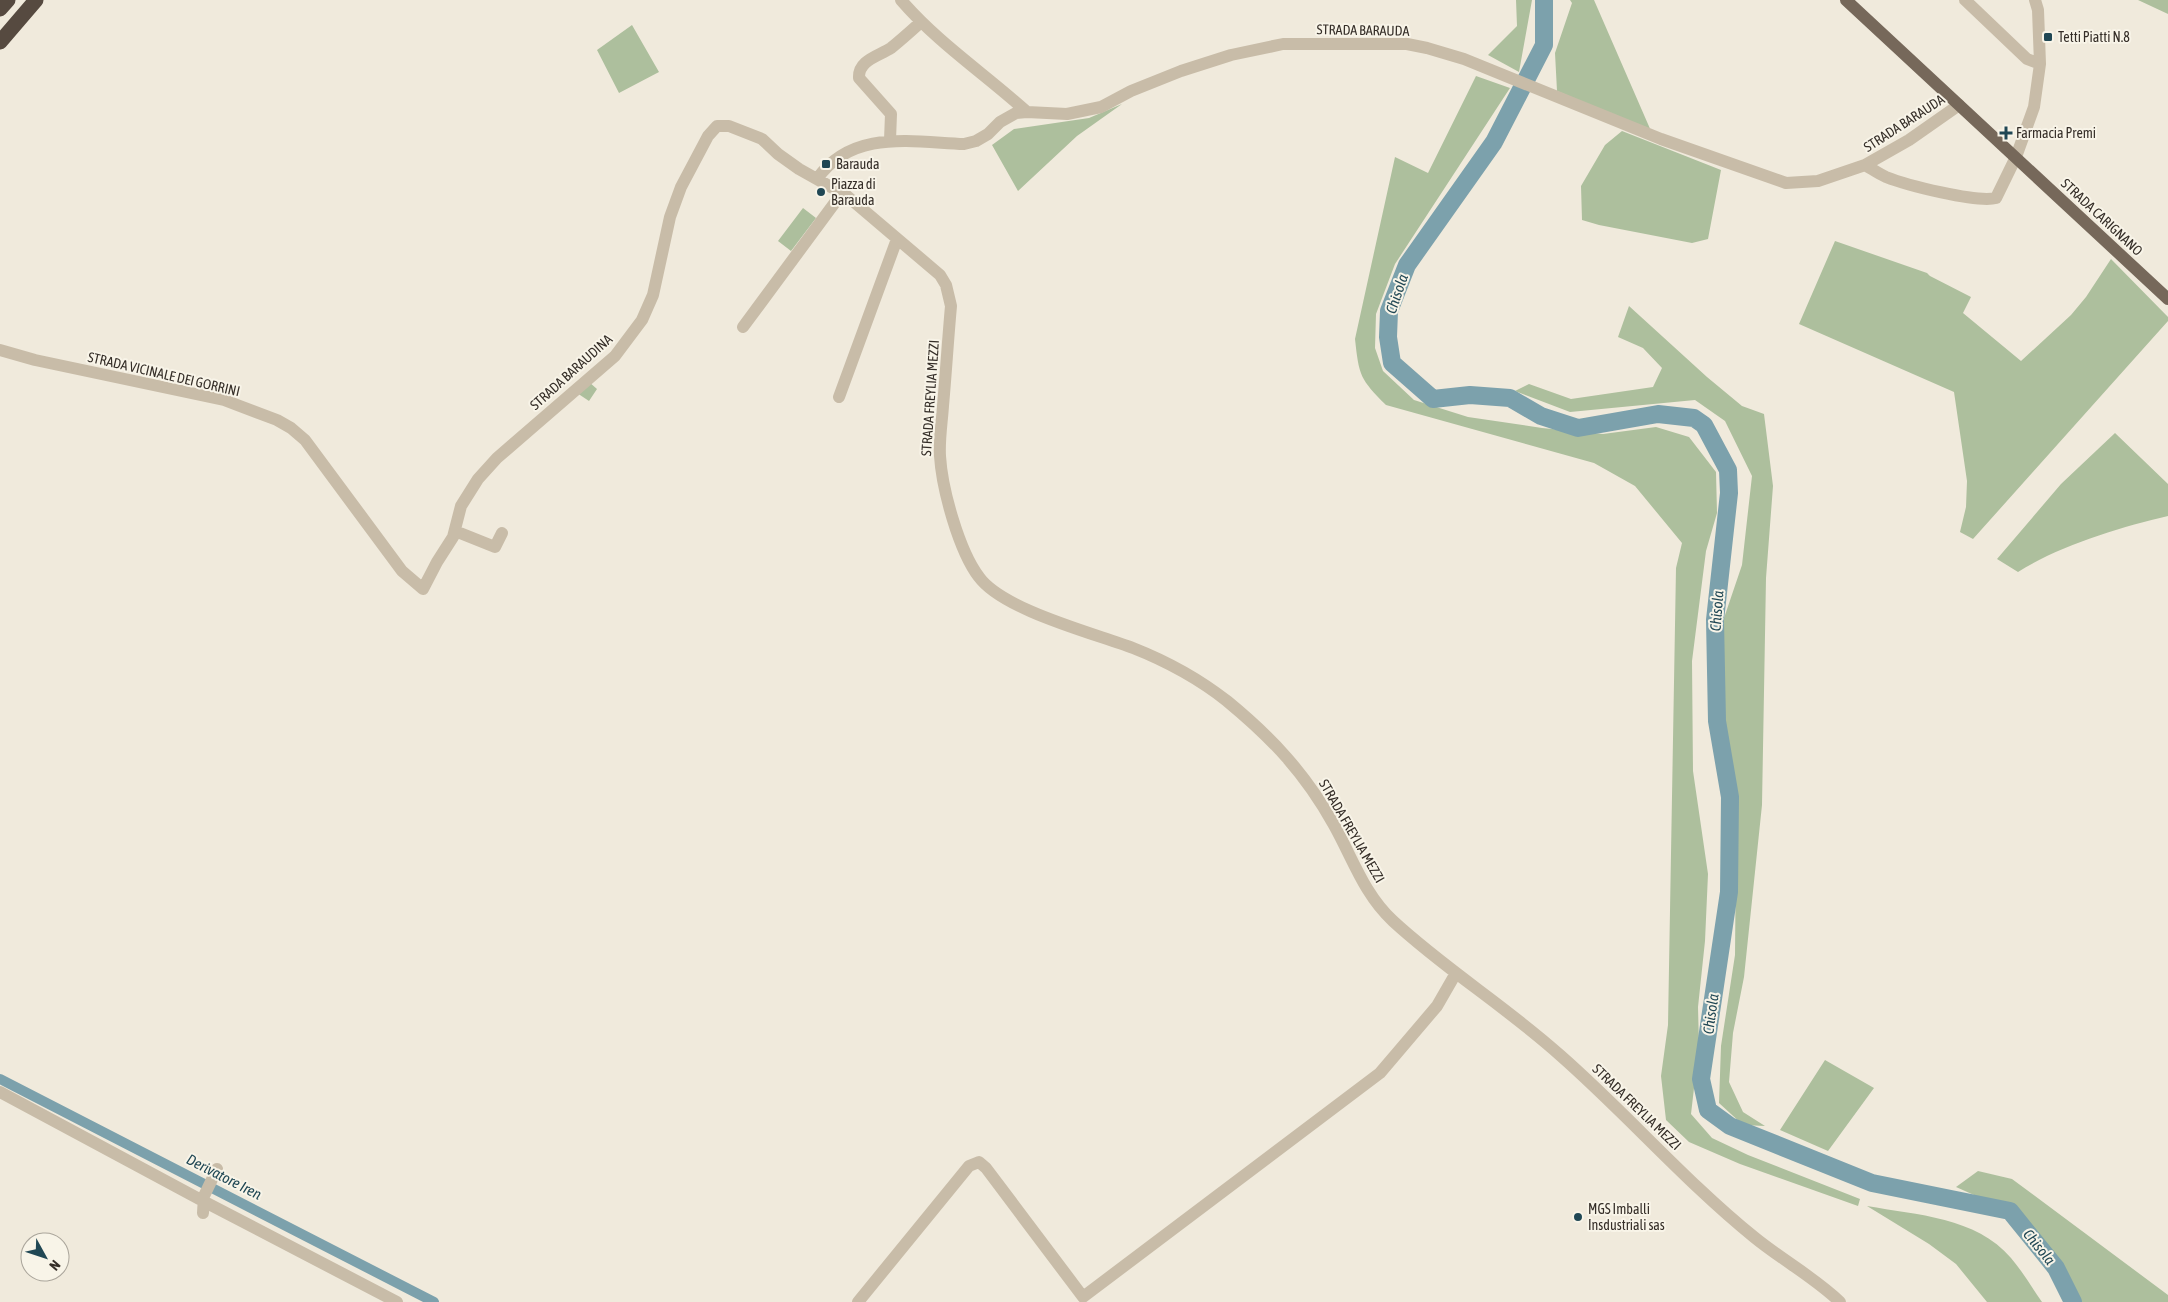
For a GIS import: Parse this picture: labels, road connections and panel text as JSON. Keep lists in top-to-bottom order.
{
  "streets": {
    "main road": ["STRADA CARIGNANO"],
    "street": [
      "STRADA BARAUDA",
      "STRADA BARAUDINA",
      "STRADA VICINALE DEI GORRINI",
      "STRADA FREYLIA MEZZI"
    ]
  },
  "crossings": [
    ["STRADA BARAUDA", "STRADA CARIGNANO"],
    ["STRADA BARAUDA", "STRADA BARAUDINA"],
    ["STRADA BARAUDA", "STRADA FREYLIA MEZZI"],
    ["STRADA BARAUDINA", "STRADA VICINALE DEI GORRINI"],
    ["STRADA BARAUDINA", "STRADA FREYLIA MEZZI"]
  ],
  "water": ["Chisola", "Derivatore Iren"],
  "places": {
    "transit": ["Tetti Piatti N.8", "Barauda"],
    "health": ["Farmacia Premi"],
    "other": ["Piazza di Barauda", "MGS Imballi Insdustriali sas"]
  },
  "north": "bottom right"
}
